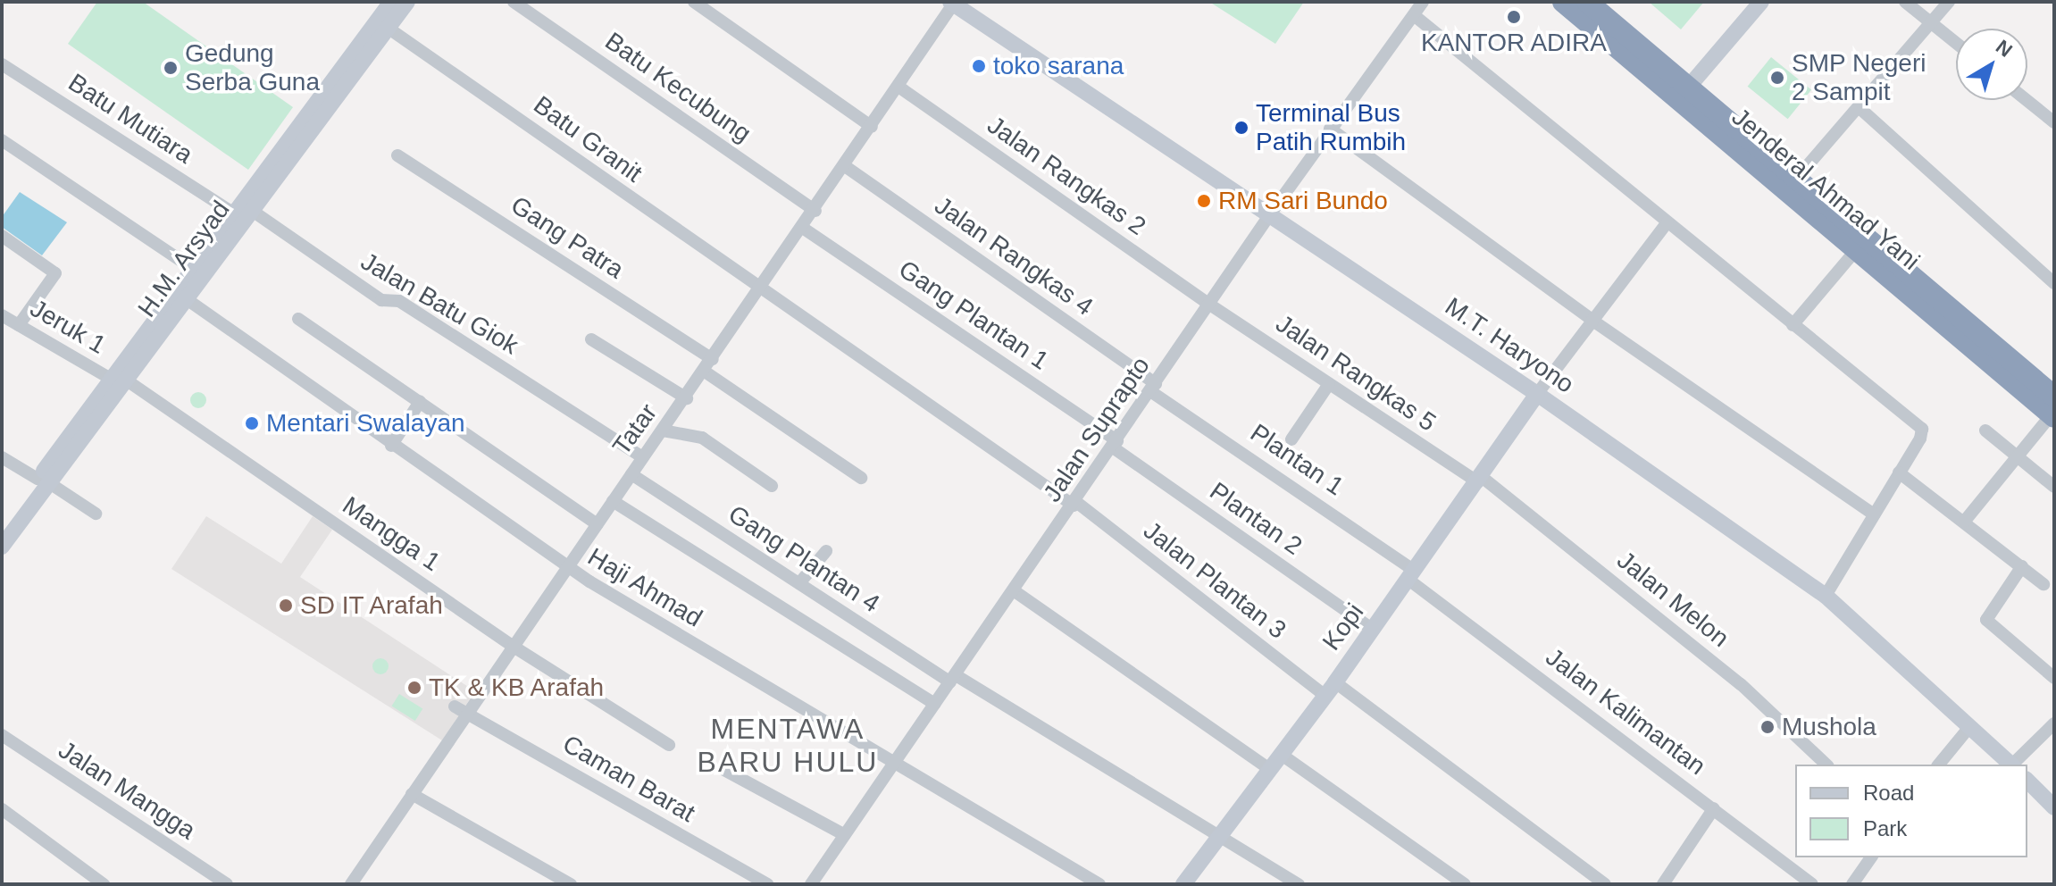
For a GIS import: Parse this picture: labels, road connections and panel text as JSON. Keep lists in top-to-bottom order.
{
  "streets": {
    "highway": ["Jenderal Ahmad Yani"],
    "street": [
      "Batu Kecubung",
      "Batu Mutiara",
      "Batu Granit",
      "Jalan Rangkas 2",
      "Gang Patra",
      "Jalan Rangkas 4",
      "H.M. Arsyad",
      "Jalan Batu Giok",
      "Gang Plantan 1",
      "Jeruk 1",
      "M.T. Haryono",
      "Jalan Rangkas 5",
      "Tatar",
      "Jalan Suprapto",
      "Plantan 1",
      "Plantan 2",
      "Mangga 1",
      "Gang Plantan 4",
      "Jalan Plantan 3",
      "Haji Ahmad",
      "Jalan Melon",
      "Kopi",
      "Jalan Kalimantan",
      "Caman Barat",
      "Jalan Mangga"
    ]
  },
  "crossings": [
    ["Batu Kecubung", "Tatar"],
    ["Batu Mutiara", "H.M. Arsyad"],
    ["Batu Mutiara", "Jalan Batu Giok"],
    ["Batu Granit", "H.M. Arsyad"],
    ["Batu Granit", "Tatar"],
    ["Batu Granit", "Jalan Suprapto"],
    ["Batu Granit", "Jalan Plantan 3"],
    ["Jalan Rangkas 2", "Jalan Rangkas 5"],
    ["Jalan Rangkas 2", "Tatar"],
    ["Jalan Rangkas 2", "Jalan Suprapto"],
    ["Gang Patra", "Tatar"],
    ["Jalan Rangkas 4", "Tatar"],
    ["Jalan Rangkas 4", "Jalan Suprapto"],
    ["Jalan Rangkas 4", "Plantan 1"],
    ["H.M. Arsyad", "Jalan Batu Giok"],
    ["H.M. Arsyad", "Jeruk 1"],
    ["H.M. Arsyad", "Mangga 1"],
    ["H.M. Arsyad", "Haji Ahmad"],
    ["Jalan Batu Giok", "Tatar"],
    ["Gang Plantan 1", "Tatar"],
    ["Gang Plantan 1", "Jalan Suprapto"],
    ["Gang Plantan 1", "Plantan 2"],
    ["Jeruk 1", "Mangga 1"],
    ["M.T. Haryono", "Tatar"],
    ["M.T. Haryono", "Jalan Suprapto"],
    ["M.T. Haryono", "Kopi"],
    ["Jalan Rangkas 5", "Jalan Suprapto"],
    ["Jalan Rangkas 5", "Jalan Melon"],
    ["Jalan Rangkas 5", "Kopi"],
    ["Tatar", "Mangga 1"],
    ["Tatar", "Gang Plantan 4"],
    ["Tatar", "Haji Ahmad"],
    ["Tatar", "Caman Barat"],
    ["Jalan Suprapto", "Plantan 1"],
    ["Jalan Suprapto", "Plantan 2"],
    ["Jalan Suprapto", "Gang Plantan 4"],
    ["Jalan Suprapto", "Jalan Plantan 3"],
    ["Jalan Suprapto", "Haji Ahmad"],
    ["Plantan 1", "Kopi"],
    ["Plantan 1", "Jalan Kalimantan"],
    ["Plantan 2", "Kopi"],
    ["Gang Plantan 4", "Kopi"],
    ["Jalan Plantan 3", "Kopi"],
    ["Jalan Melon", "Kopi"],
    ["Kopi", "Jalan Kalimantan"]
  ],
  "districts": ["MENTAWA BARU HULU"],
  "places": [
    "KANTOR ADIRA",
    "toko sarana",
    "Gedung Serba Guna",
    "SMP Negeri 2 Sampit",
    "Terminal Bus Patih Rumbih",
    "RM Sari Bundo",
    "Mentari Swalayan",
    "SD IT Arafah",
    "TK & KB Arafah",
    "Mushola"
  ],
  "legend": ["Road", "Park"],
  "north": "top right"
}
